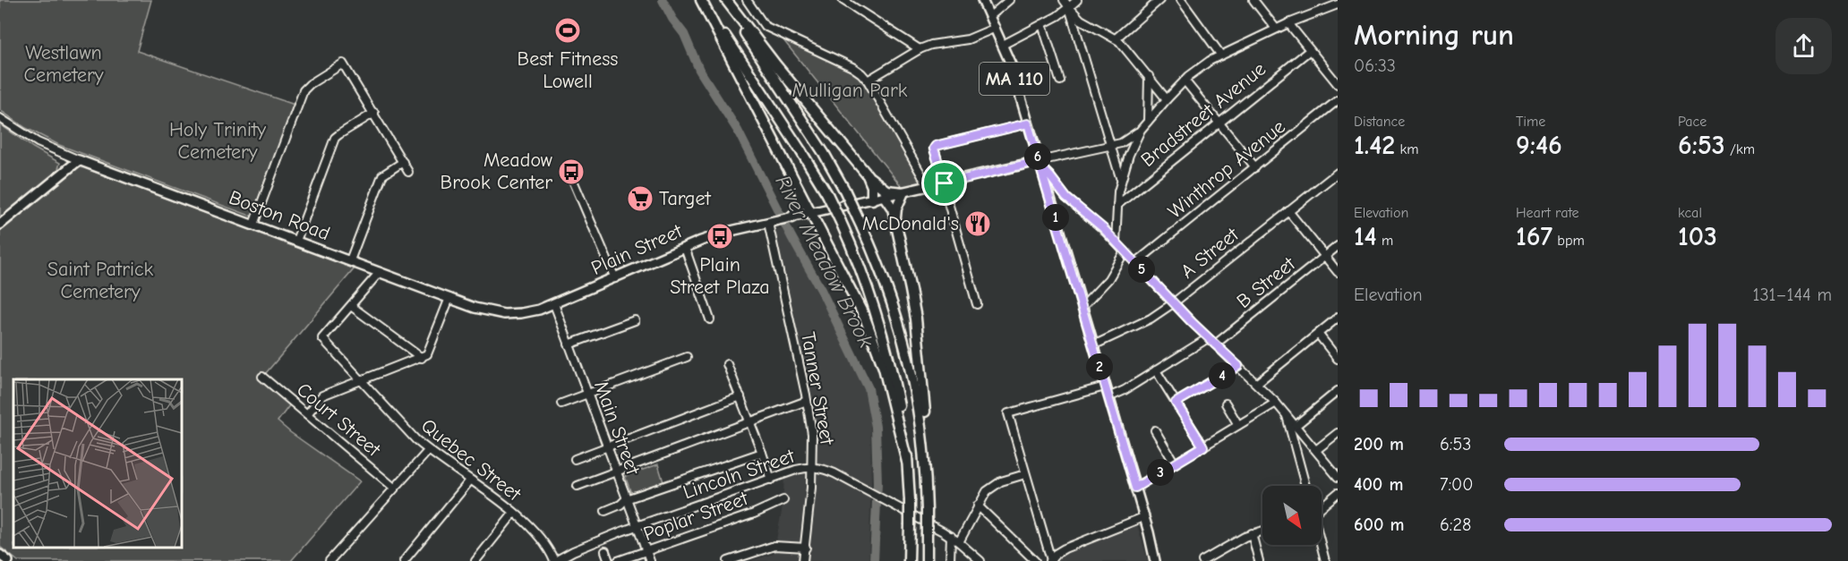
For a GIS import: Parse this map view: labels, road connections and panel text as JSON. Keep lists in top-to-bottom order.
{
  "streets": {
    "main road": ["MA 110", "Boston Road", "Plain Street"],
    "street": [
      "Bradstreet Avenue",
      "Winthrop Avenue",
      "A Street",
      "B Street",
      "Tanner Street",
      "Court Street",
      "Main Street",
      "Quebec Street",
      "Lincoln Street",
      "Poplar Street"
    ]
  },
  "crossings": [
    ["MA 110", "Plain Street"],
    ["MA 110", "A Street"],
    ["Boston Road", "Plain Street"],
    ["Boston Road", "Main Street"],
    ["Plain Street", "Tanner Street"],
    ["Plain Street", "Main Street"],
    ["Tanner Street", "Lincoln Street"],
    ["Main Street", "Lincoln Street"],
    ["Main Street", "Poplar Street"],
    ["Quebec Street", "Lincoln Street"]
  ],
  "water": ["River Meadow Brook"],
  "parks": [
    "Westlawn Cemetery",
    "Mulligan Park",
    "Holy Trinity Cemetery",
    "Saint Patrick Cemetery"
  ],
  "places": {
    "sports": ["Best Fitness Lowell"],
    "bus stop": ["Meadow Brook Center", "Plain Street Plaza"],
    "supermarket": ["Target"],
    "restaurant": ["McDonald's"]
  },
  "north": "bottom right",
  "page": {
    "heading": ["Morning run", "06:33"],
    "stats": [
      ["Distance", "1.42 km"],
      ["Time", "9:46"],
      ["Pace", "6:53 /km"],
      ["Elevation", "14 m"],
      ["Heart rate", "167 bpm"],
      ["kcal", "103"]
    ],
    "pins": [
      "6",
      "1",
      "5",
      "2",
      "4",
      "3"
    ],
    "chart": ["Elevation", "131–144 m"],
    "list": [
      {
        "name": "200 m",
        "note": "6:53"
      },
      {
        "name": "400 m",
        "note": "7:00"
      },
      {
        "name": "600 m",
        "note": "6:28"
      }
    ]
  }
}
